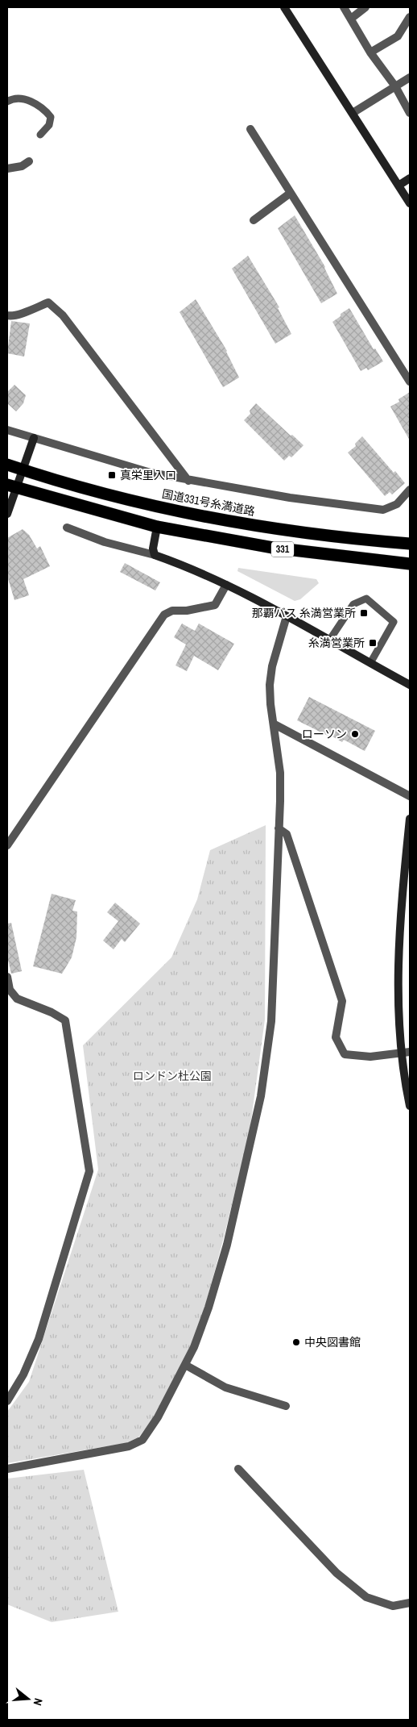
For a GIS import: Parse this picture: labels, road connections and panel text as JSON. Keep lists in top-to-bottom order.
{
  "streets": {
    "highway": ["国道331号糸満道路", "331"]
  },
  "parks": ["ロンドン杜公園"],
  "places": {
    "transit": ["真栄里入口", "那覇バス 糸満営業所", "糸満営業所"],
    "other": ["ローソン", "中央図書館"]
  },
  "north": "right"
}
